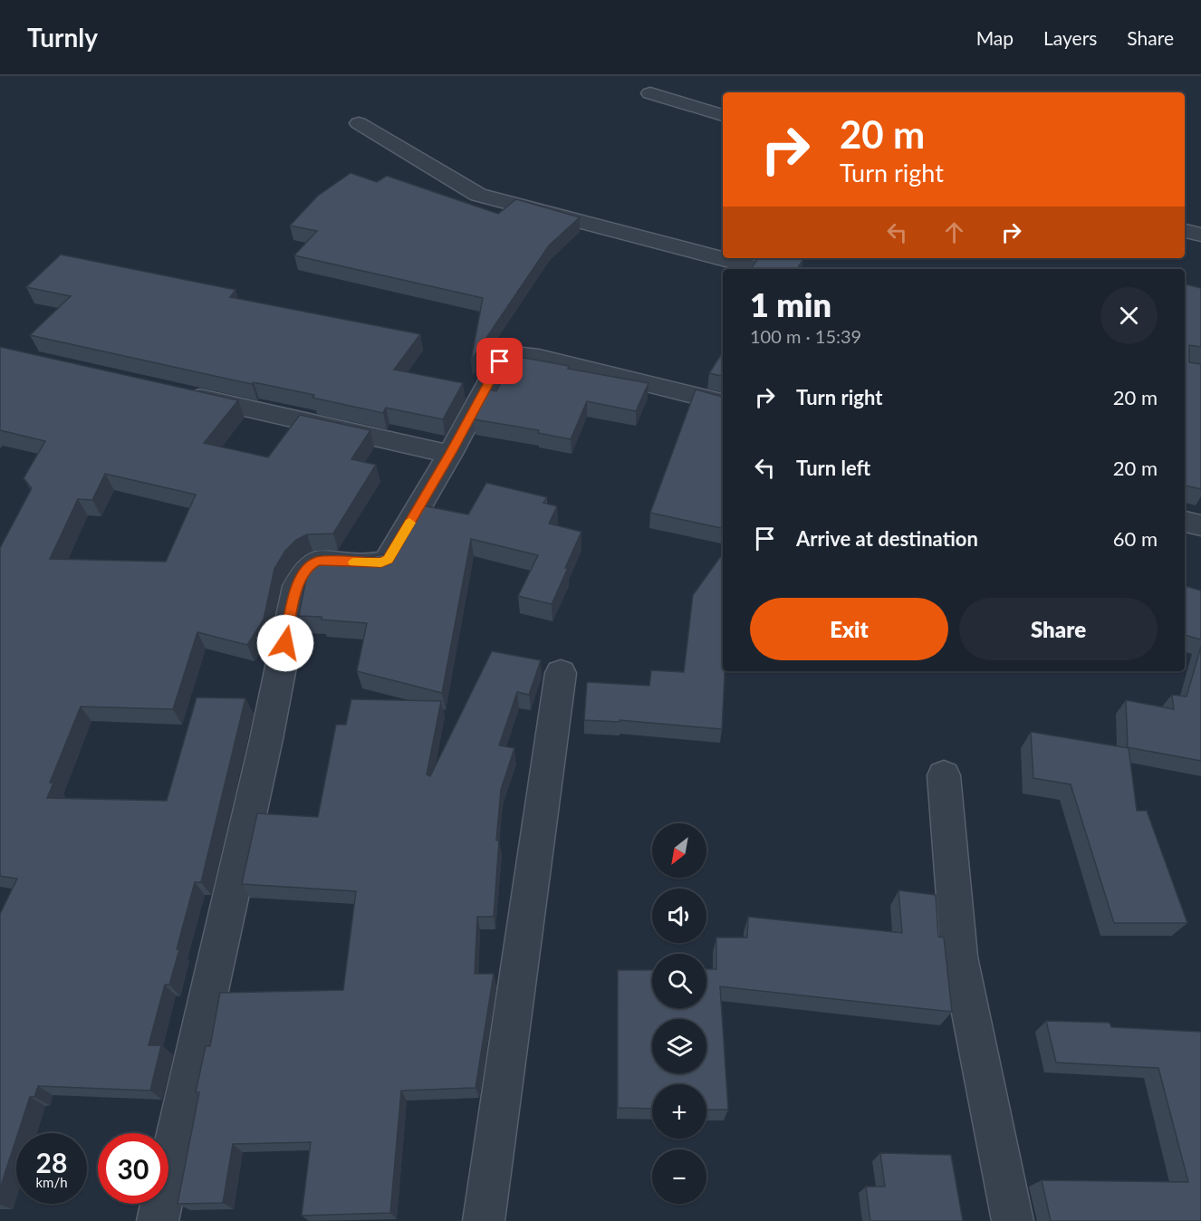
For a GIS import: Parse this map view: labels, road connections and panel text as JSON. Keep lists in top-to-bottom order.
{
  "north": "bottom left",
  "page": {
    "header": "Turnly",
    "nav": ["Map", "Layers", "Share"],
    "turn": ["20 m", "Turn right"],
    "heading": ["1 min", "100 m · 15:39"],
    "list": [
      {
        "name": "Turn right",
        "value": "20 m"
      },
      {
        "name": "Turn left",
        "value": "20 m"
      },
      {
        "name": "Arrive at destination",
        "value": "60 m"
      }
    ],
    "buttons": ["Exit", "Share"],
    "map_buttons": ["+", "−"],
    "speed": "28 km/h",
    "limit": "30"
  }
}
